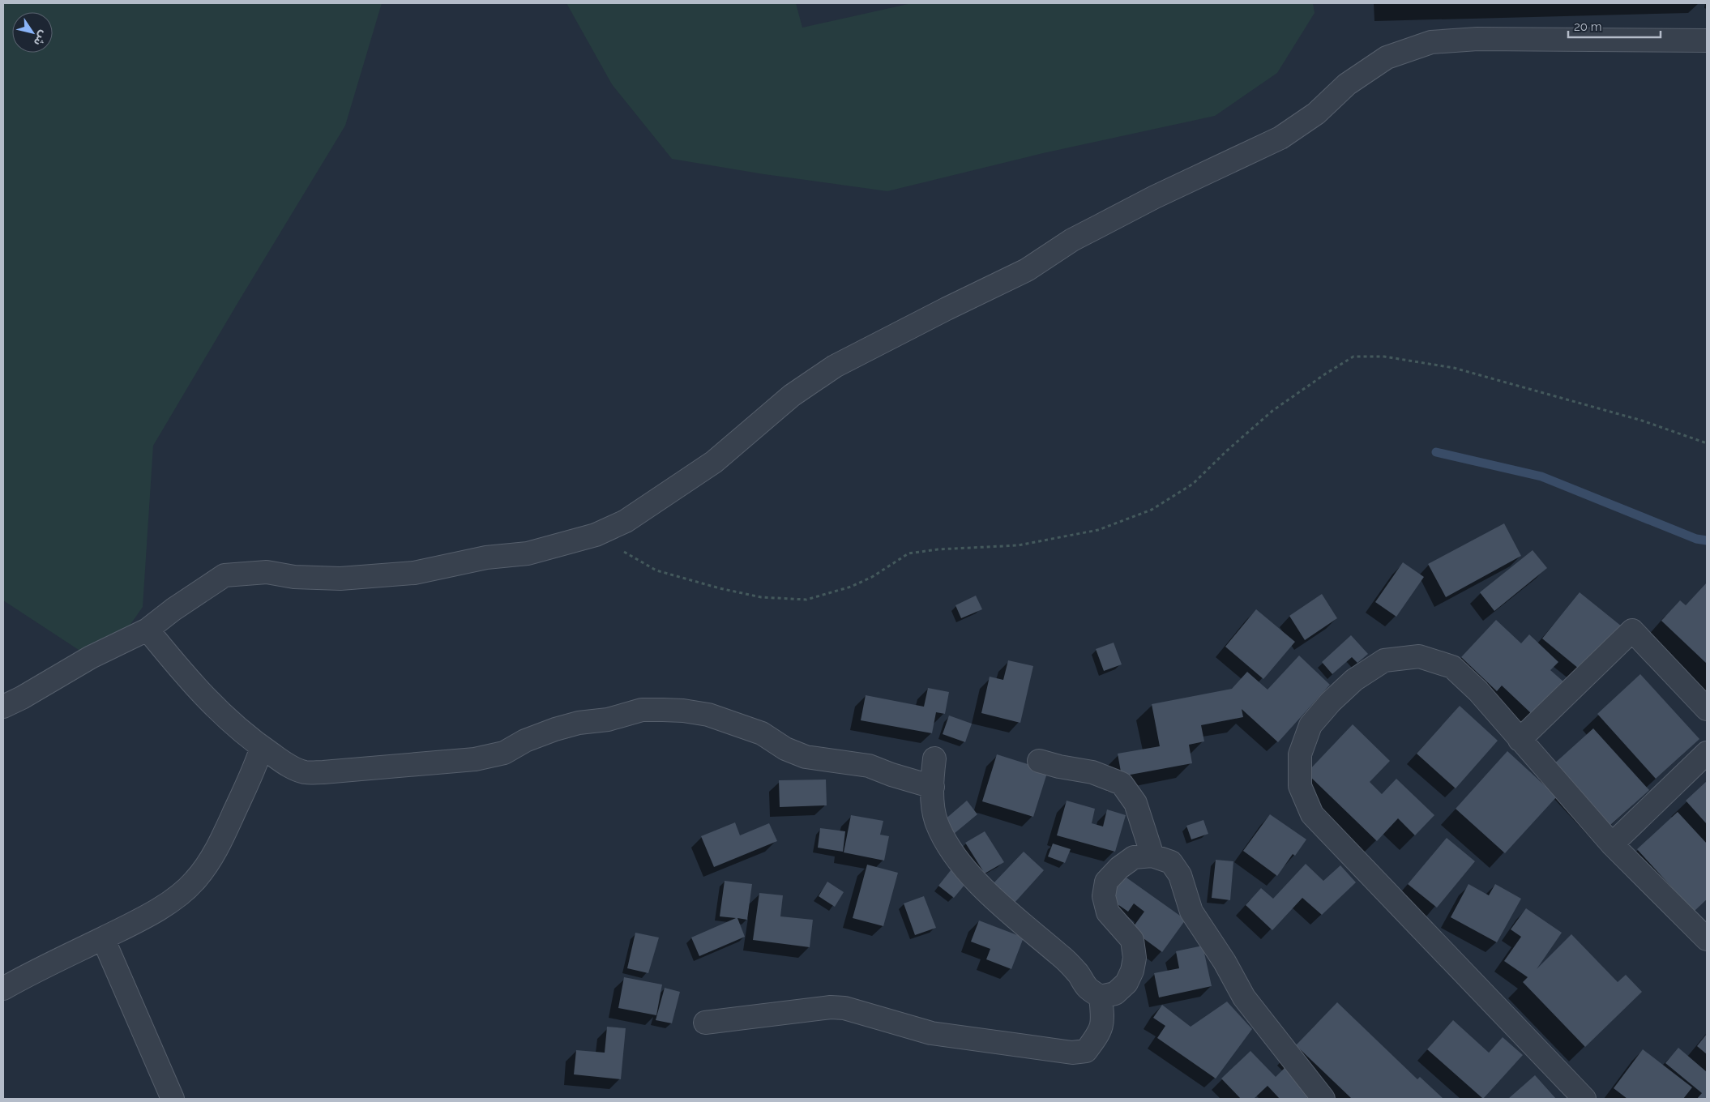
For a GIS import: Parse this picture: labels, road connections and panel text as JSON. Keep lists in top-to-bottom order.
{
  "scale_bar": "20 m",
  "north": "bottom right"
}
